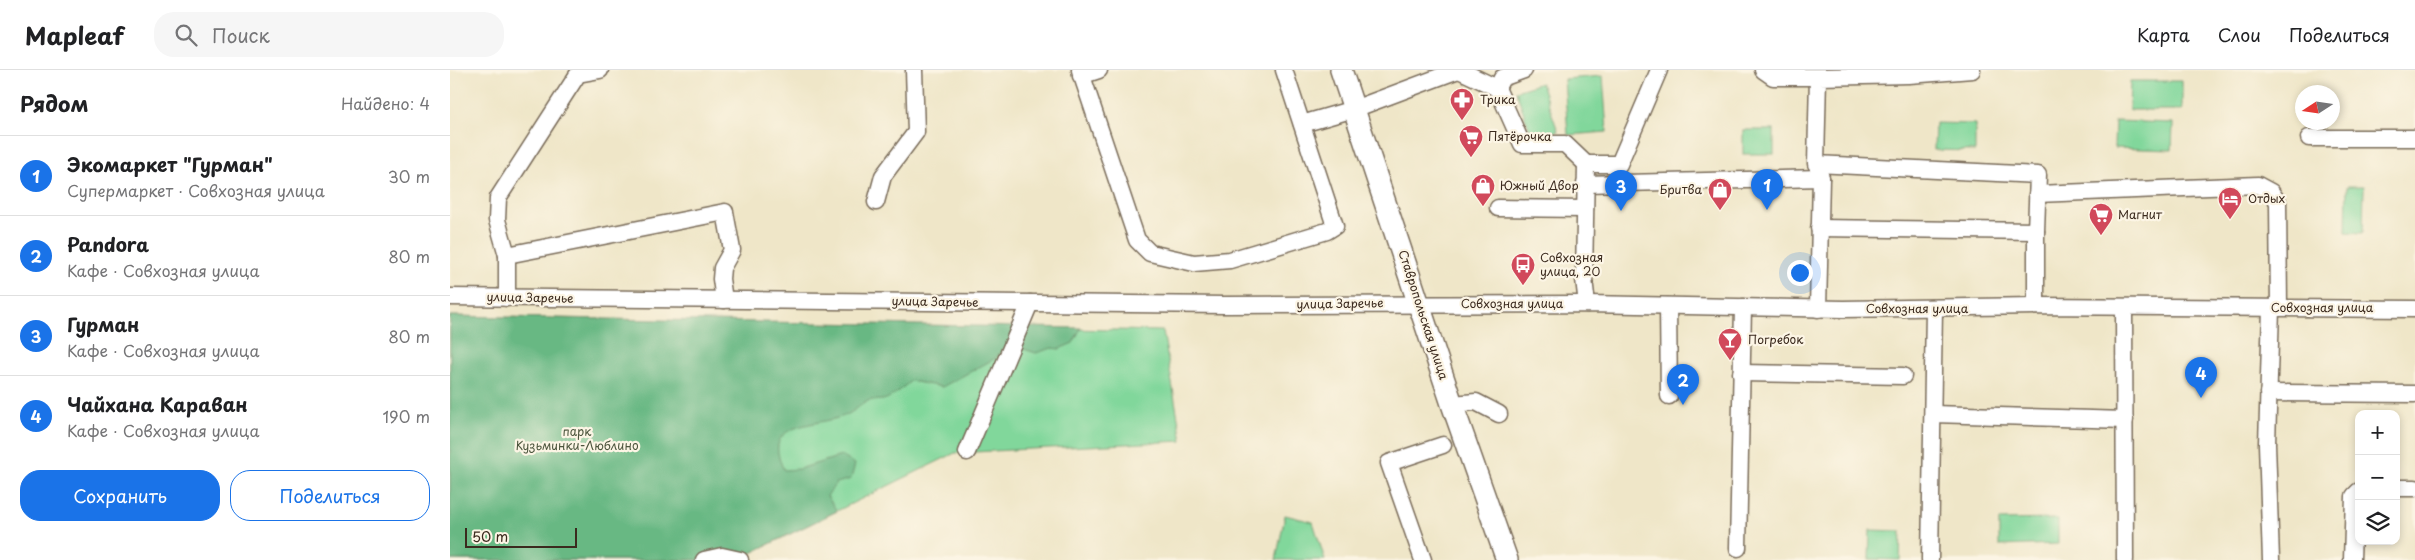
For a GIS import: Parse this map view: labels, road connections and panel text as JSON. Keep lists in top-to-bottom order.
{
  "streets": {
    "main road": ["Ставропольская улица"],
    "street": ["улица Заречье", "Совхозная улица"]
  },
  "crossings": [
    ["улица Заречье", "Совхозная улица"],
    ["улица Заречье", "Ставропольская улица"],
    ["Совхозная улица", "Ставропольская улица"]
  ],
  "parks": ["парк Кузьминки-Люблино"],
  "places": {
    "pharmacy": ["Трика"],
    "supermarket": ["Пятёрочка", "Магнит"],
    "shop": ["Южный Двор", "Бритва"],
    "hotel": ["Отдых"],
    "bus stop": ["Совхозная улица, 20"],
    "bar": ["Погребок"]
  },
  "scale_bar": "50 m",
  "north": "left",
  "page": {
    "header": "Mapleaf",
    "search": "Поиск",
    "nav": ["Карта", "Слои", "Поделиться"],
    "heading": ["Рядом", "Найдено: 4"],
    "list": [
      {
        "mark": "1",
        "name": "Экомаркет \"Гурман\"",
        "note": "Супермаркет · Совхозная улица",
        "value": "30 m"
      },
      {
        "mark": "2",
        "name": "Pandora",
        "note": "Кафе · Совхозная улица",
        "value": "80 m"
      },
      {
        "mark": "3",
        "name": "Гурман",
        "note": "Кафе · Совхозная улица",
        "value": "80 m"
      },
      {
        "mark": "4",
        "name": "Чайхана Караван",
        "note": "Кафе · Совхозная улица",
        "value": "190 m"
      }
    ],
    "pins": [
      "1",
      "3",
      "4",
      "2"
    ],
    "map_buttons": ["+", "−"],
    "buttons": ["Сохранить", "Поделиться"],
    "scale": "50 m"
  }
}
